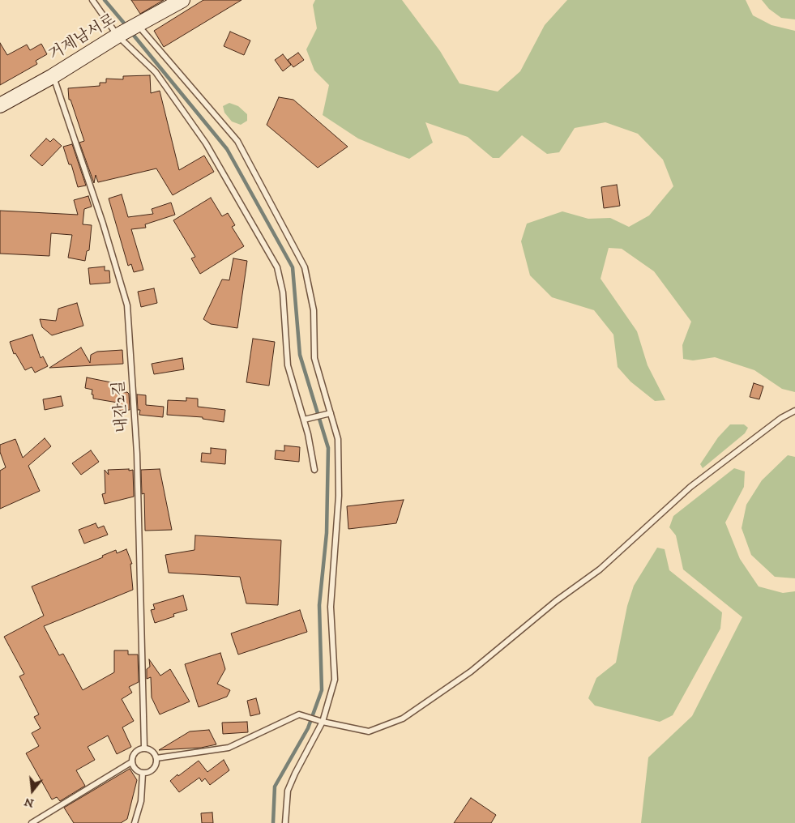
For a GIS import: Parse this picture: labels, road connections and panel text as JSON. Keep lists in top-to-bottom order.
{
  "streets": {
    "main road": ["거제남서로"],
    "lane": ["내간2길"]
  },
  "crossings": [
    ["거제남서로", "내간2길"]
  ],
  "north": "bottom"
}
